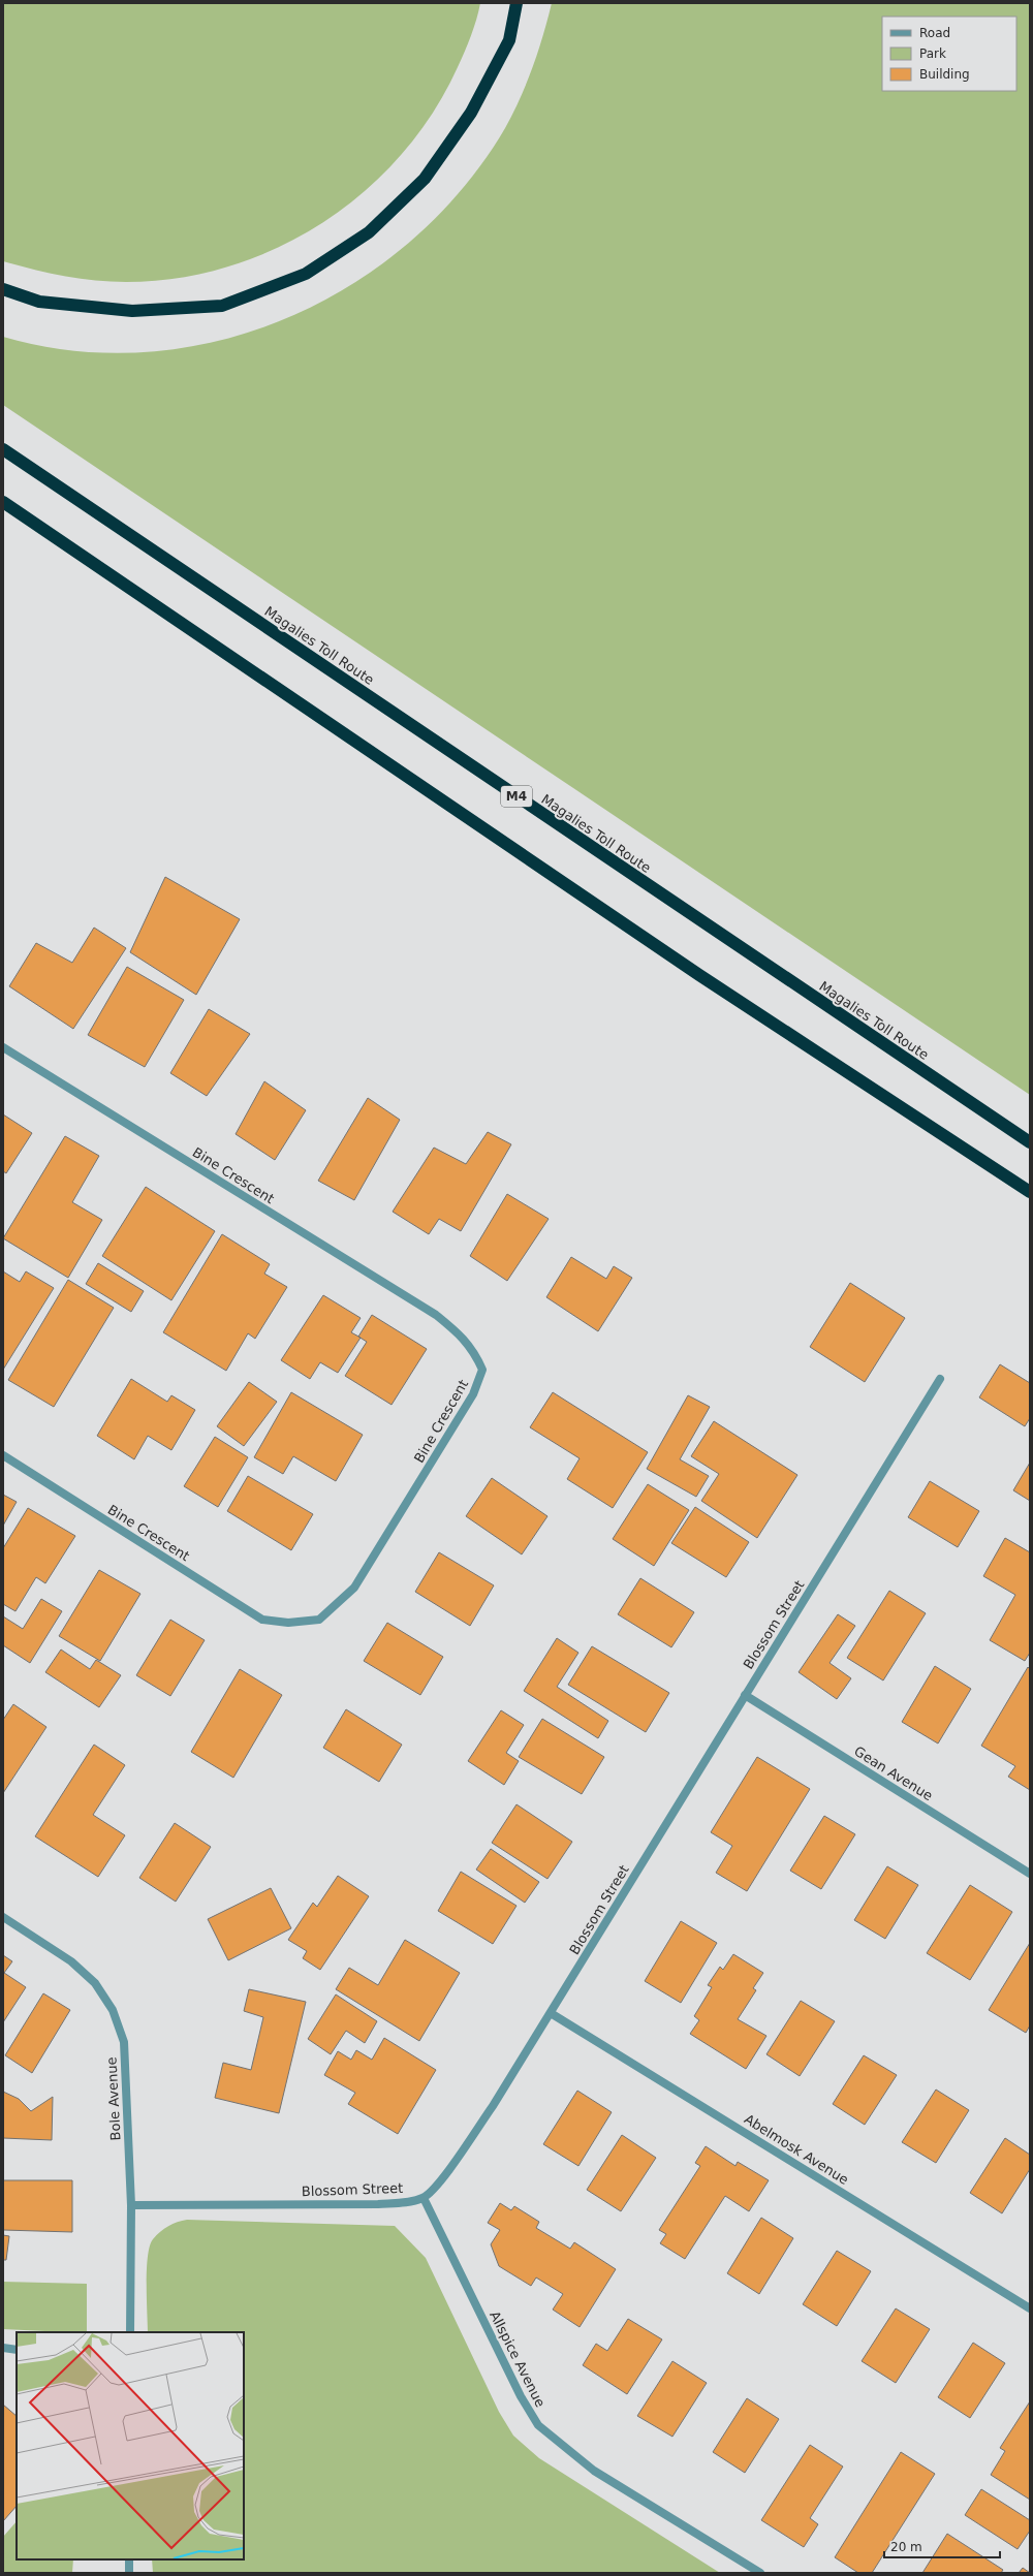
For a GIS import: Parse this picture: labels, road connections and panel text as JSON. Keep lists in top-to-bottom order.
{
  "streets": {
    "highway": ["Magalies Toll Route", "M4"],
    "street": [
      "Bine Crescent",
      "Blossom Street",
      "Gean Avenue",
      "Bole Avenue",
      "Abelmosk Avenue",
      "Allspice Avenue"
    ]
  },
  "crossings": [
    ["Blossom Street", "Gean Avenue"],
    ["Blossom Street", "Bole Avenue"],
    ["Blossom Street", "Abelmosk Avenue"],
    ["Blossom Street", "Allspice Avenue"]
  ],
  "legend": ["Road", "Park", "Building"],
  "scale_bar": "20 m"
}
